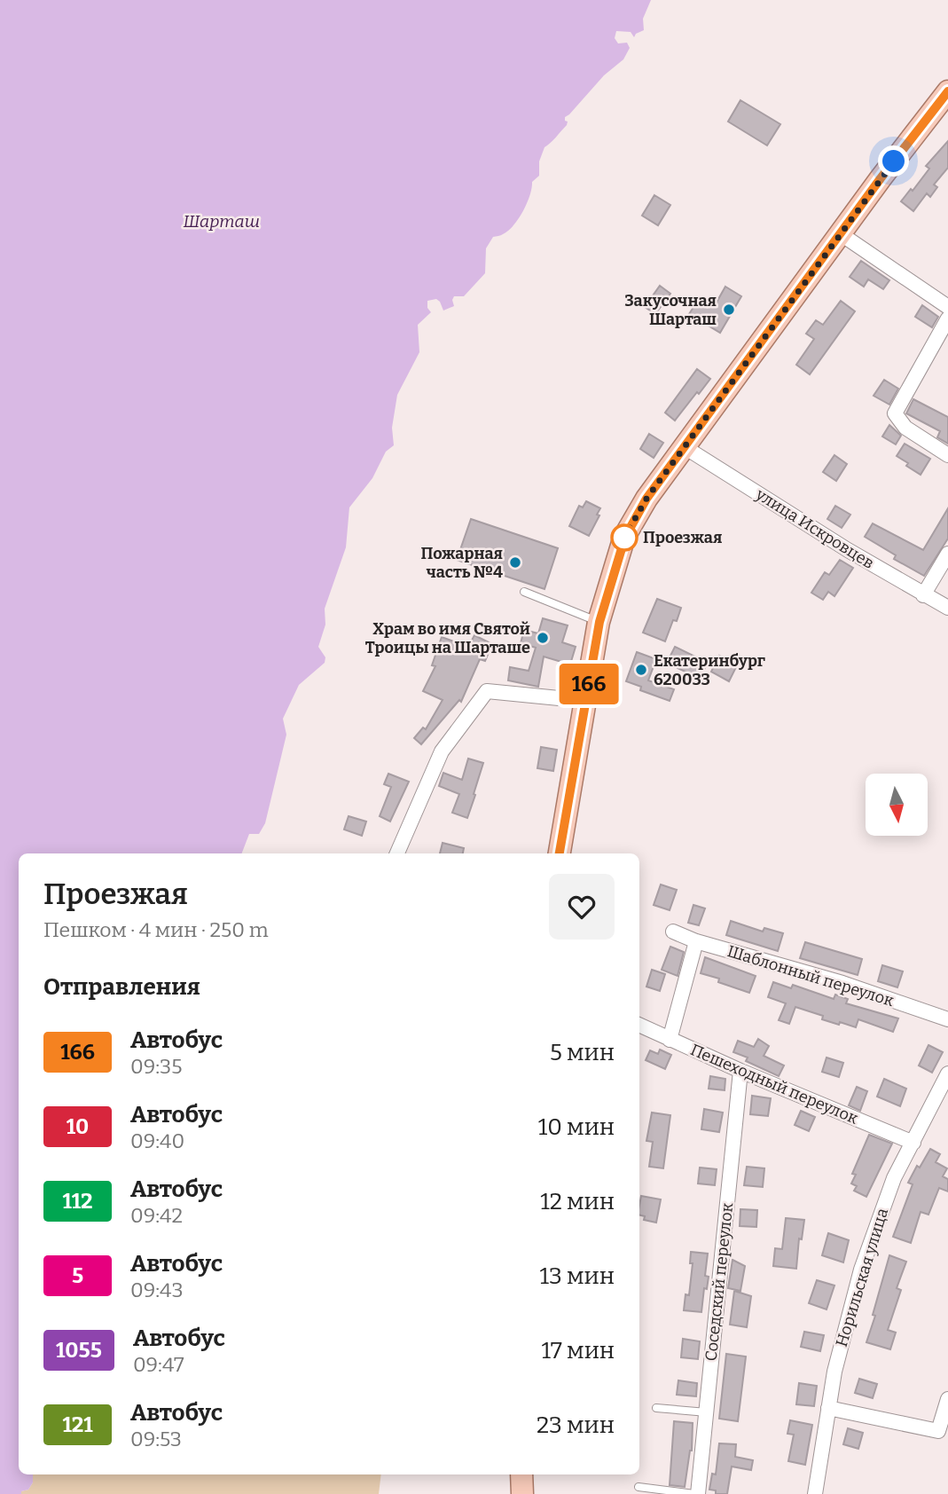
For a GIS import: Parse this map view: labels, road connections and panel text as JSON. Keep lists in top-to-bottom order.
{
  "streets": {
    "street": [
      "улица Искровцев",
      "Шаблонный переулок",
      "Пешеходный переулок",
      "Норильская улица",
      "Соседский переулок"
    ]
  },
  "crossings": [
    ["Пешеходный переулок", "Норильская улица"],
    ["Пешеходный переулок", "Соседский переулок"]
  ],
  "water": ["Шарташ"],
  "places": [
    "Закусочная Шарташ",
    "Проезжая",
    "Пожарная часть №4",
    "Храм во имя Святой Троицы на Шарташе",
    "Екатеринбург 620033"
  ],
  "lines": ["bus line 166"],
  "north": "bottom",
  "page": {
    "on_map": "166",
    "heading": [
      ["Проезжая", "Пешком · 4 мин · 250 m"],
      "Отправления"
    ],
    "list": [
      {
        "mark": "166",
        "name": "Автобус",
        "note": "09:35",
        "value": "5 мин"
      },
      {
        "mark": "10",
        "name": "Автобус",
        "note": "09:40",
        "value": "10 мин"
      },
      {
        "mark": "112",
        "name": "Автобус",
        "note": "09:42",
        "value": "12 мин"
      },
      {
        "mark": "5",
        "name": "Автобус",
        "note": "09:43",
        "value": "13 мин"
      },
      {
        "mark": "1055",
        "name": "Автобус",
        "note": "09:47",
        "value": "17 мин"
      },
      {
        "mark": "121",
        "name": "Автобус",
        "note": "09:53",
        "value": "23 мин"
      }
    ]
  }
}
